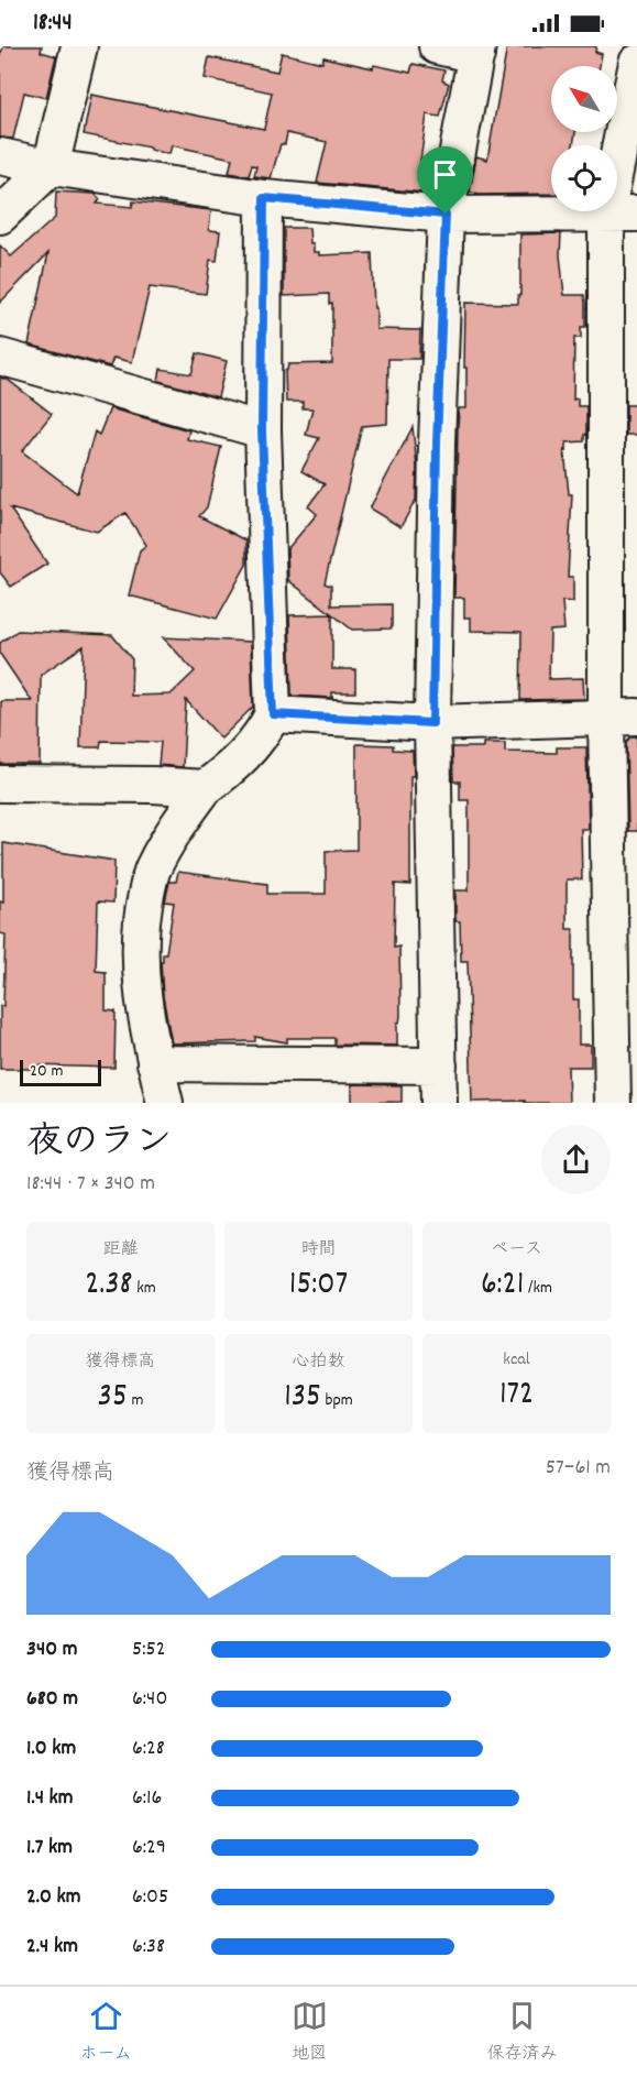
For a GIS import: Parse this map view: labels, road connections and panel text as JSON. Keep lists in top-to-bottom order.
{
  "scale_bar": "20 m",
  "north": "top left",
  "page": {
    "status": "18:44",
    "scale": "20 m",
    "heading": ["夜のラン", "18:44 · 7 × 340 m"],
    "stats": [
      ["距離", "2.38 km"],
      ["時間", "15:07"],
      ["ペース", "6:21 /km"],
      ["獲得標高", "35 m"],
      ["心拍数", "135 bpm"],
      ["kcal", "172"]
    ],
    "chart": ["獲得標高", "57–61 m"],
    "list": [
      {
        "name": "340 m",
        "note": "5:52"
      },
      {
        "name": "680 m",
        "note": "6:40"
      },
      {
        "name": "1.0 km",
        "note": "6:28"
      },
      {
        "name": "1.4 km",
        "note": "6:16"
      },
      {
        "name": "1.7 km",
        "note": "6:29"
      },
      {
        "name": "2.0 km",
        "note": "6:05"
      },
      {
        "name": "2.4 km",
        "note": "6:38"
      }
    ],
    "tabs": ["ホーム", "地図", "保存済み"]
  }
}
